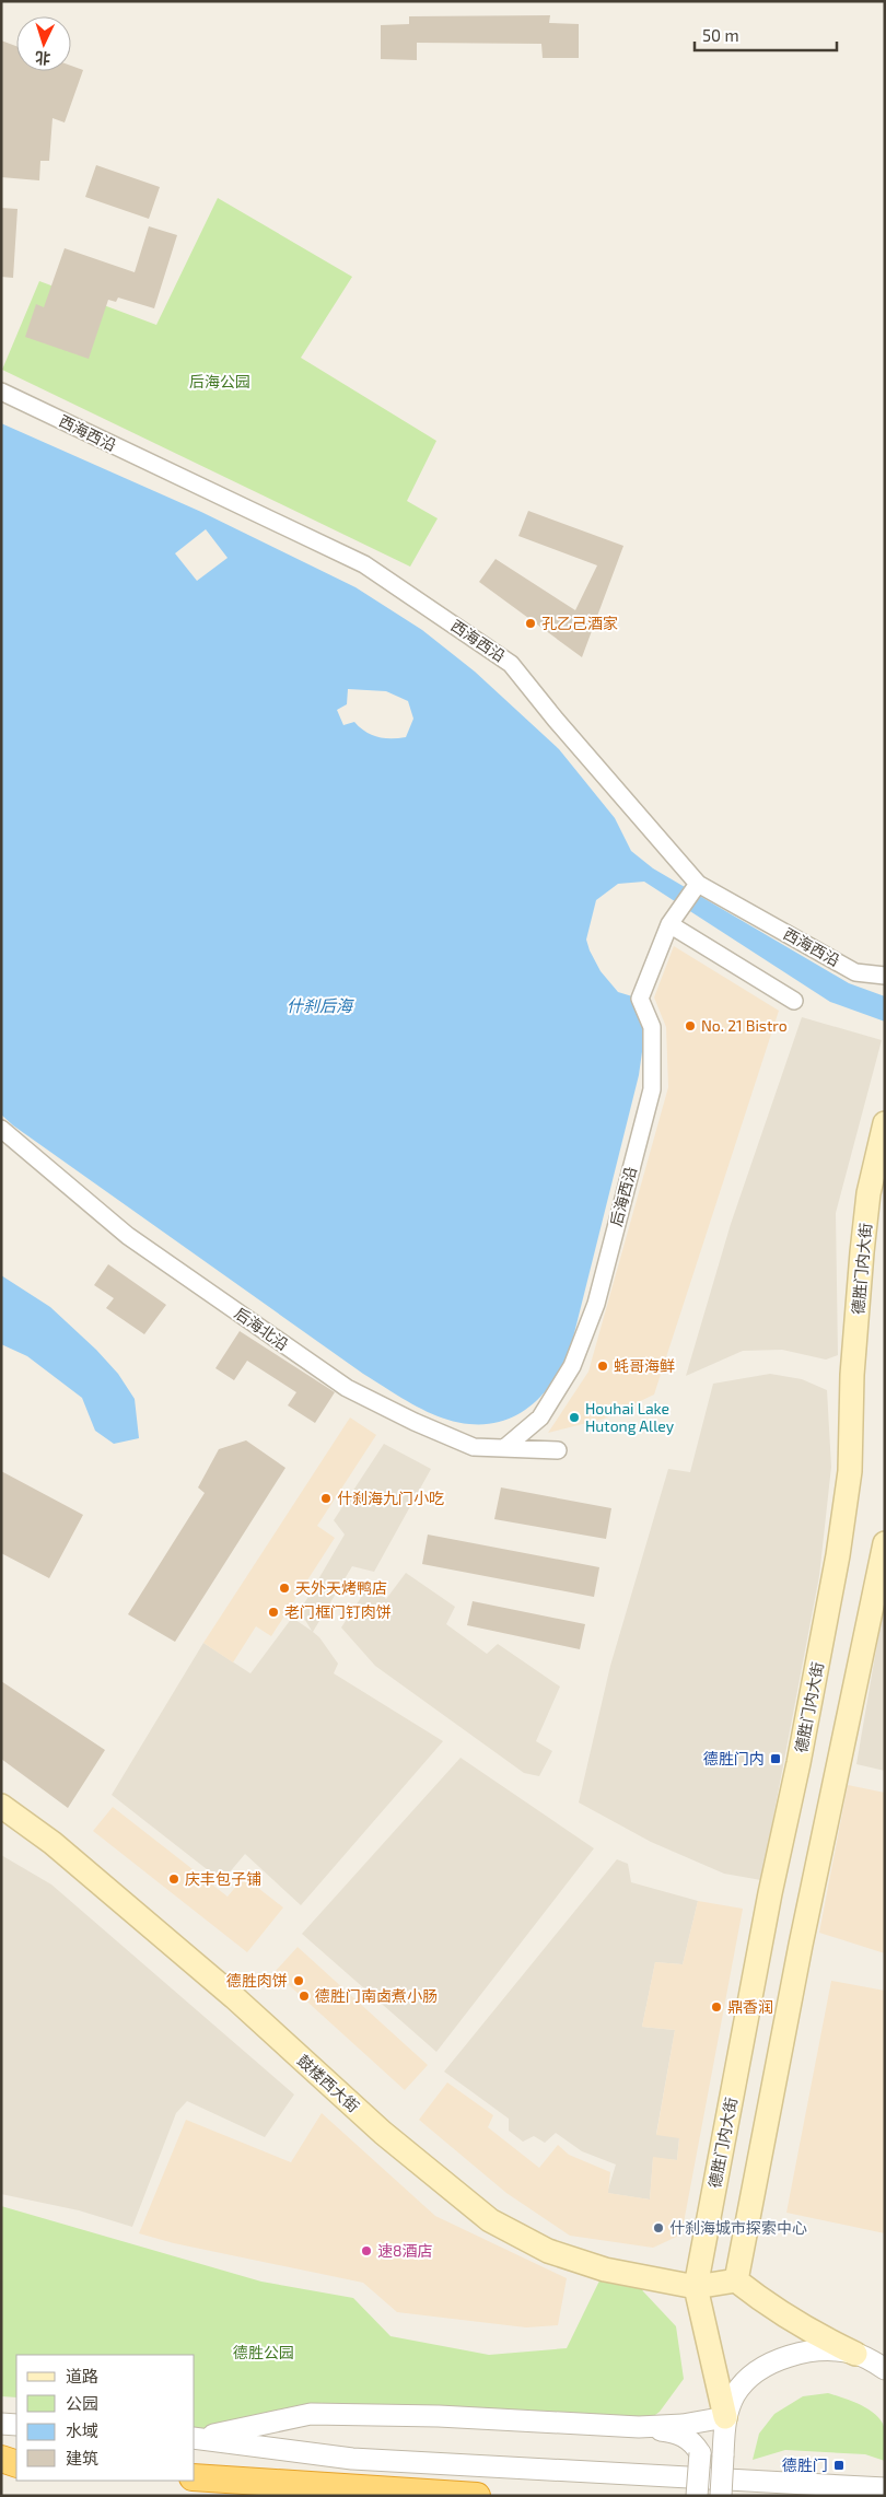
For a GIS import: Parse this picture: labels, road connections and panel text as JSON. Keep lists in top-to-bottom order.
{
  "streets": {
    "main road": ["德胜门内大街", "鼓楼西大街"],
    "street": ["西海西沿", "后海西沿", "后海北沿"]
  },
  "crossings": [
    ["西海西沿", "后海西沿"],
    ["后海西沿", "后海北沿"],
    ["德胜门内大街", "鼓楼西大街"]
  ],
  "water": ["什刹后海"],
  "parks": ["后海公园", "德胜公园"],
  "places": {
    "other": [
      "孔乙己酒家",
      "No. 21 Bistro",
      "蚝哥海鲜",
      "Houhai Lake Hutong Alley",
      "什刹海九门小吃",
      "天外天烤鸭店",
      "老门框门钉肉饼",
      "庆丰包子铺",
      "德胜肉饼",
      "德胜门南卤煮小肠",
      "鼎香润",
      "什刹海城市探索中心",
      "速8酒店"
    ],
    "transit": ["德胜门内", "德胜门"]
  },
  "legend": [
    "道路",
    "公园",
    "水域",
    "建筑"
  ],
  "scale_bar": "50 m",
  "north": "bottom"
}
